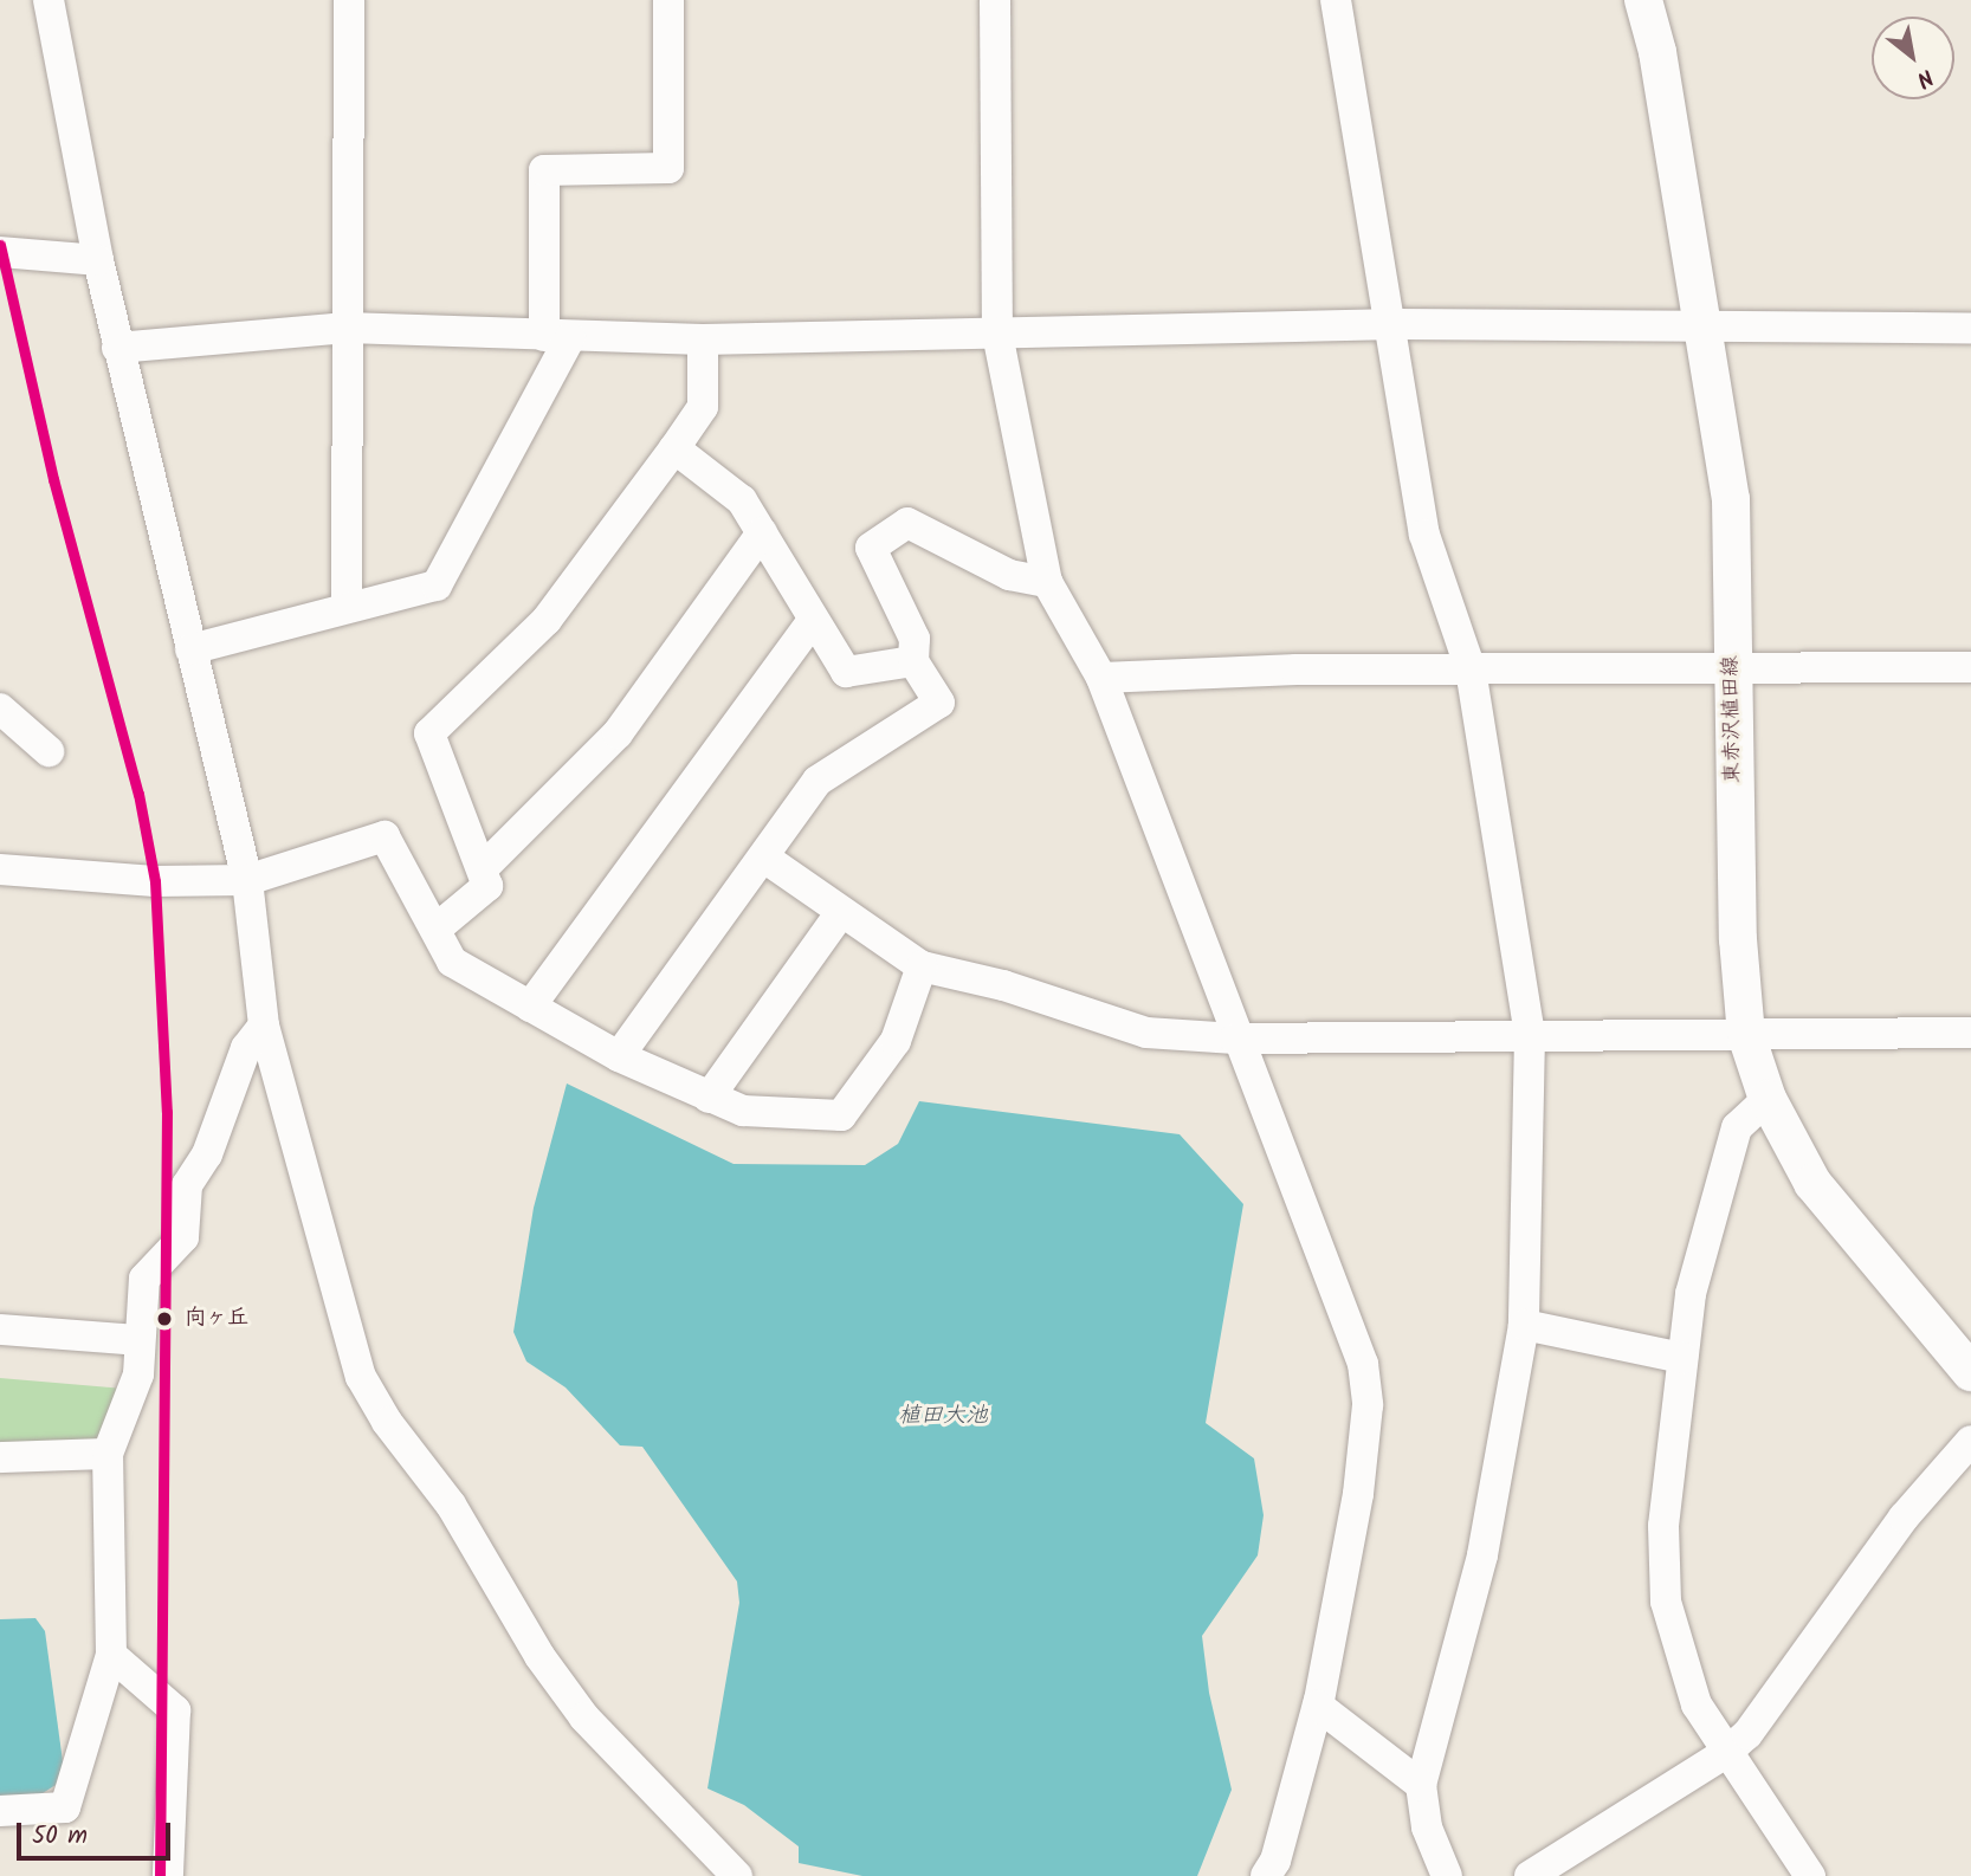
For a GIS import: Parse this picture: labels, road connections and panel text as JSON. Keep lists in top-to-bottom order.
{
  "streets": {
    "main road": ["東赤沢植田線"]
  },
  "water": ["植田大池"],
  "places": ["向ヶ丘"],
  "scale_bar": "50 m",
  "north": "bottom right"
}
